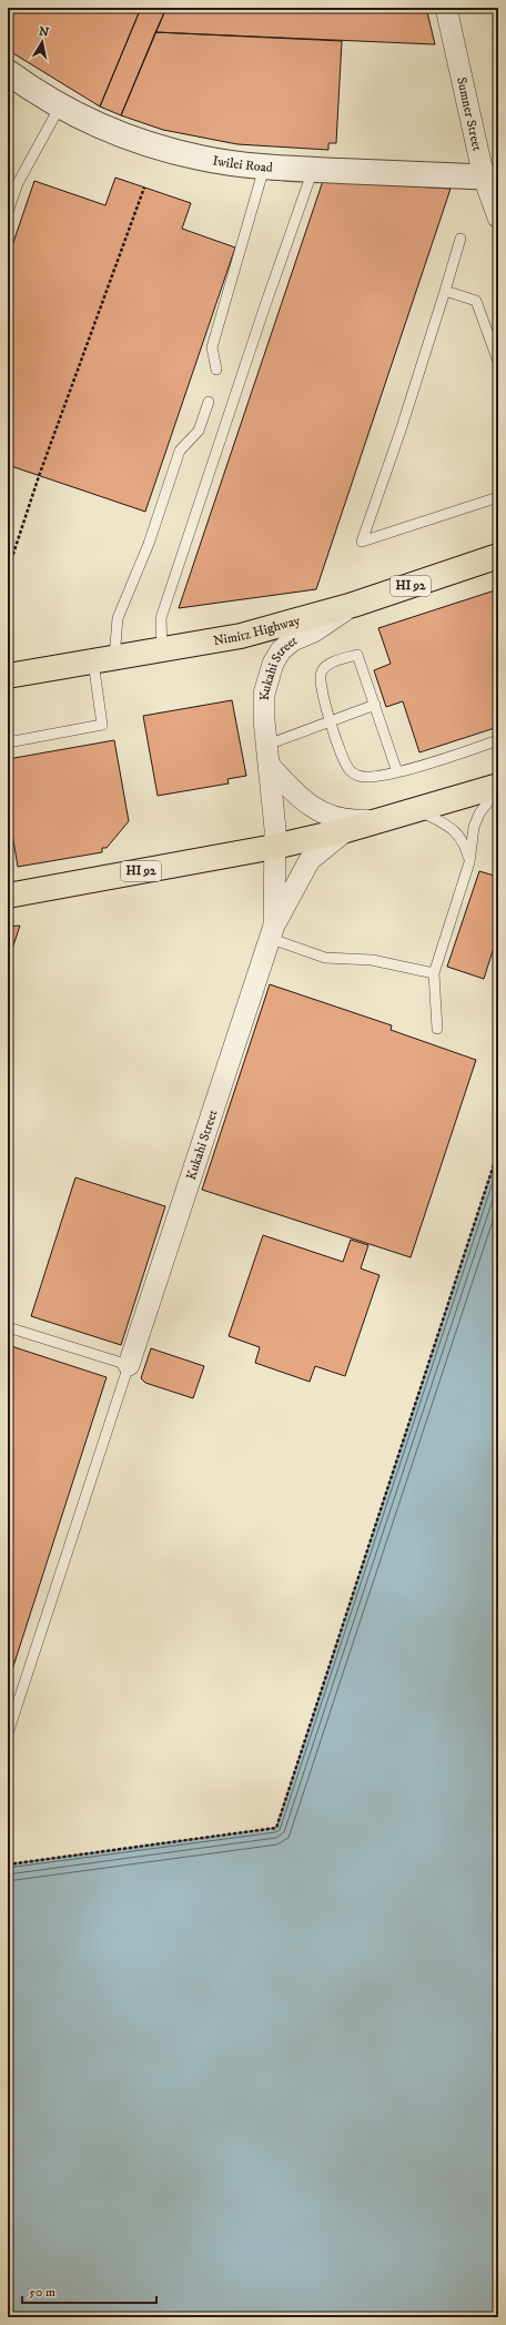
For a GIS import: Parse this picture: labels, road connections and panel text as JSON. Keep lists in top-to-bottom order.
{
  "streets": {
    "main road": ["HI 92", "Nimitz Highway"],
    "street": ["Sumner Street", "Iwilei Road", "Kukahi Street"]
  },
  "crossings": [
    ["Sumner Street", "Iwilei Road"],
    ["HI 92", "Kukahi Street"],
    ["Nimitz Highway", "Kukahi Street"]
  ],
  "scale_bar": "50 m",
  "north": "top"
}
